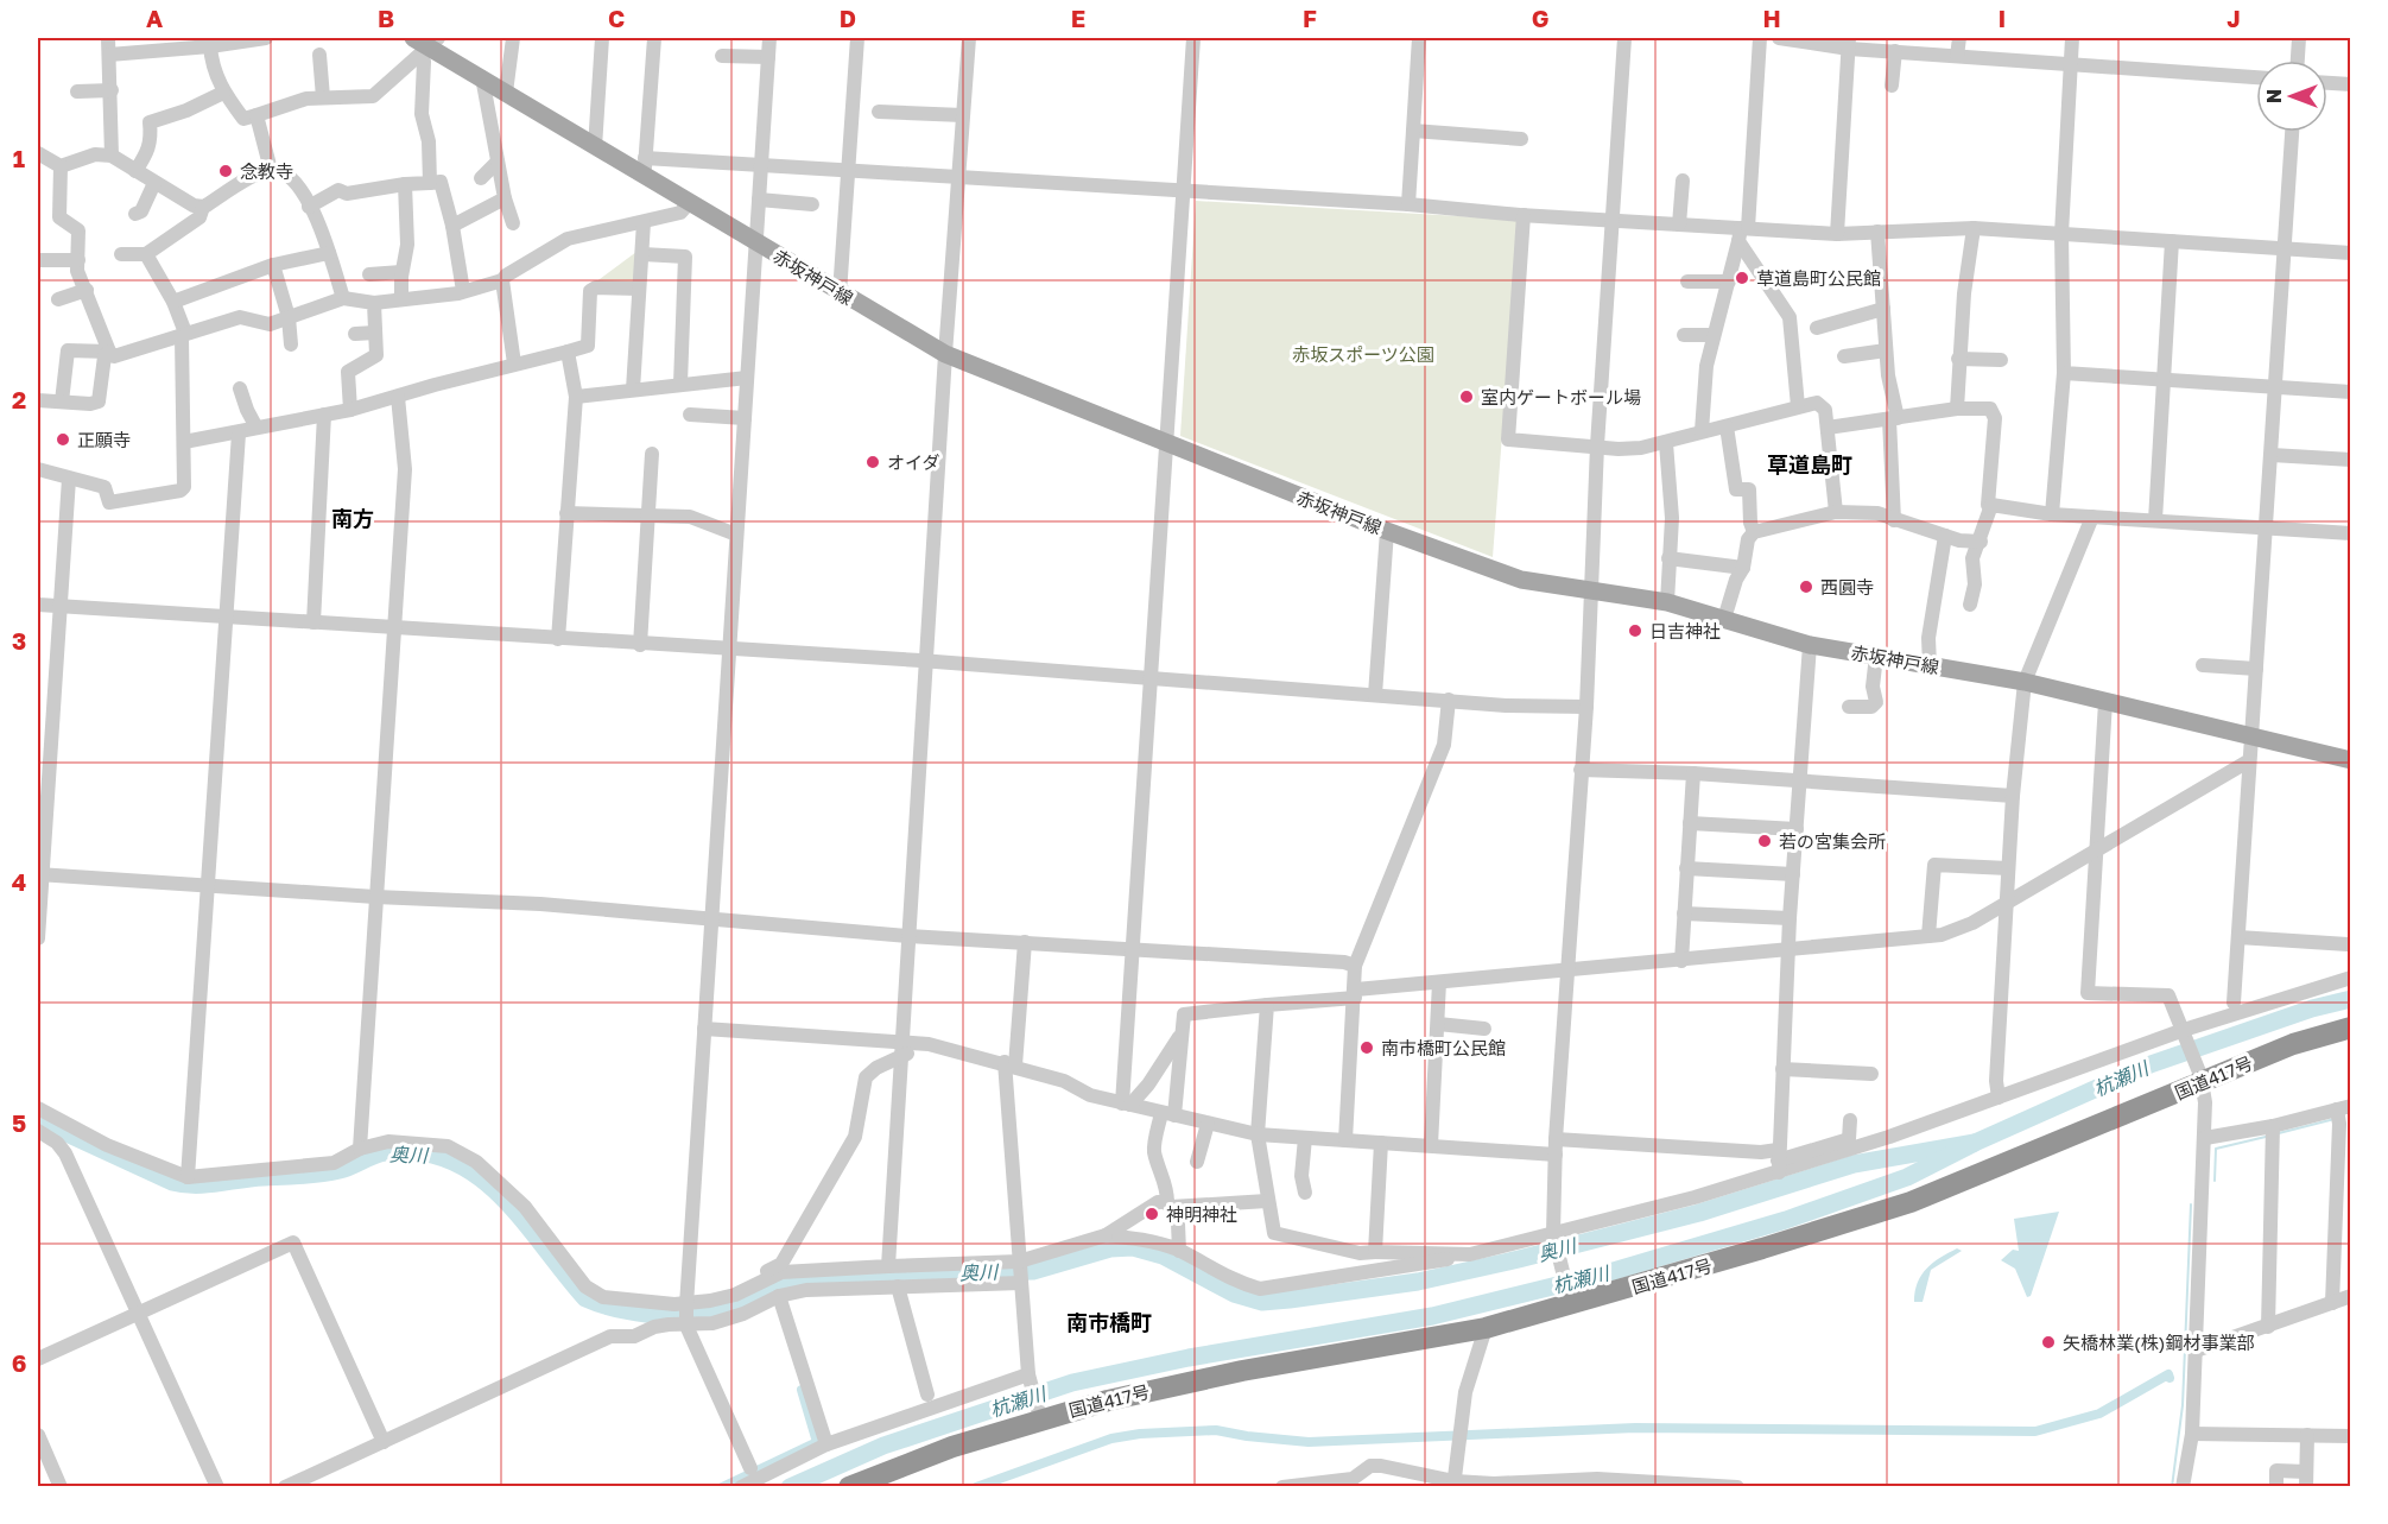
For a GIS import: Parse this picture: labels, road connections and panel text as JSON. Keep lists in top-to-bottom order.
{
  "streets": {
    "highway": ["国道417号"],
    "main road": ["赤坂神戸線"]
  },
  "districts": ["草道島町", "南方", "南市橋町"],
  "water": ["杭瀬川", "奥川"],
  "parks": ["赤坂スポーツ公園"],
  "places": [
    "念教寺",
    "草道島町公民館",
    "室内ゲートボール場",
    "正願寺",
    "オイダ",
    "西圓寺",
    "日吉神社",
    "若の宮集会所",
    "南市橋町公民館",
    "神明神社",
    "矢橋林業(株)鋼材事業部"
  ],
  "north": "left",
  "grid": {
    "columns": [
      "A",
      "B",
      "C",
      "D",
      "E",
      "F",
      "G",
      "H",
      "I",
      "J"
    ],
    "rows": [
      "1",
      "2",
      "3",
      "4",
      "5",
      "6"
    ]
  }
}
